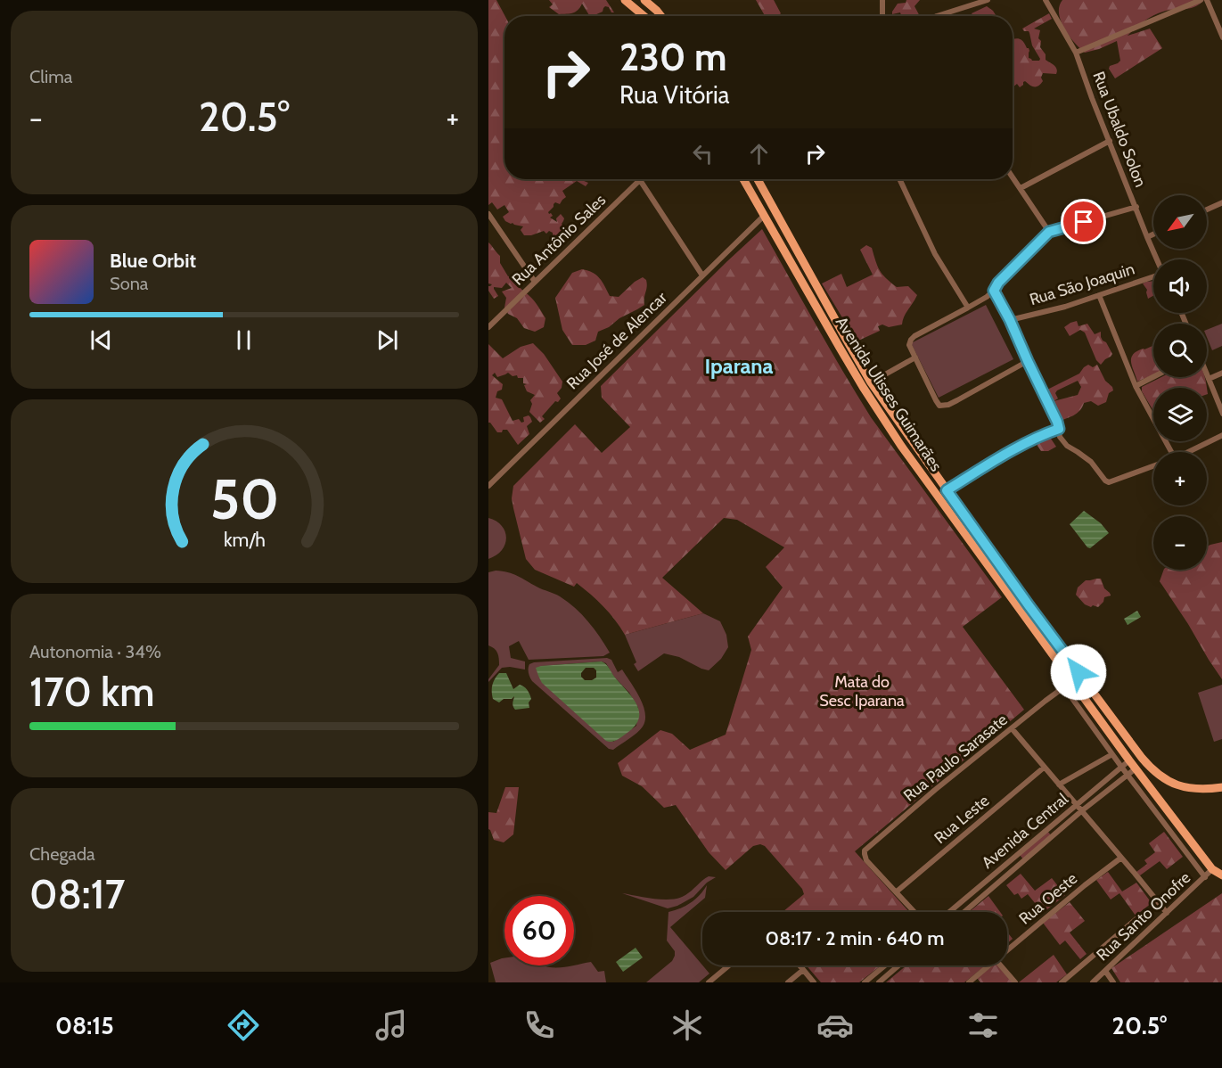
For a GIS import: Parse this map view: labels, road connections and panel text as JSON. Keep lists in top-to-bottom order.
{
  "streets": {
    "main road": ["Avenida Ulisses Guimarães"],
    "street": [
      "Rua Ubaldo Solon",
      "Rua Antônio Sales",
      "Rua São Joaquin",
      "Rua José de Alencar",
      "Rua Paulo Sarasate",
      "Rua Leste",
      "Avenida Central",
      "Rua Oeste",
      "Rua Santo Onofre"
    ]
  },
  "crossings": [
    ["Rua José de Alencar", "Avenida Ulisses Guimarães"],
    ["Avenida Ulisses Guimarães", "Rua Paulo Sarasate"],
    ["Avenida Ulisses Guimarães", "Avenida Central"],
    ["Avenida Ulisses Guimarães", "Rua Santo Onofre"],
    ["Rua Paulo Sarasate", "Rua Leste"]
  ],
  "districts": ["Iparana"],
  "parks": ["Mata do Sesc Iparana"],
  "north": "bottom left",
  "page": {
    "tile": [
      "Clima",
      ["Autonomia · 34%", "170 km"],
      ["Chegada", "08:17"]
    ],
    "turn": ["230 m", "Rua Vitória"],
    "heat": ["−", "20.5°", "+"],
    "map_buttons": ["+", "−"],
    "song": ["Blue Orbit", "Sona"],
    "limit": "60",
    "trip": "08:17 · 2 min · 640 m",
    "tabs": ["08:15", "20.5°"],
    "gauge": ["50", "km/h"]
  }
}
